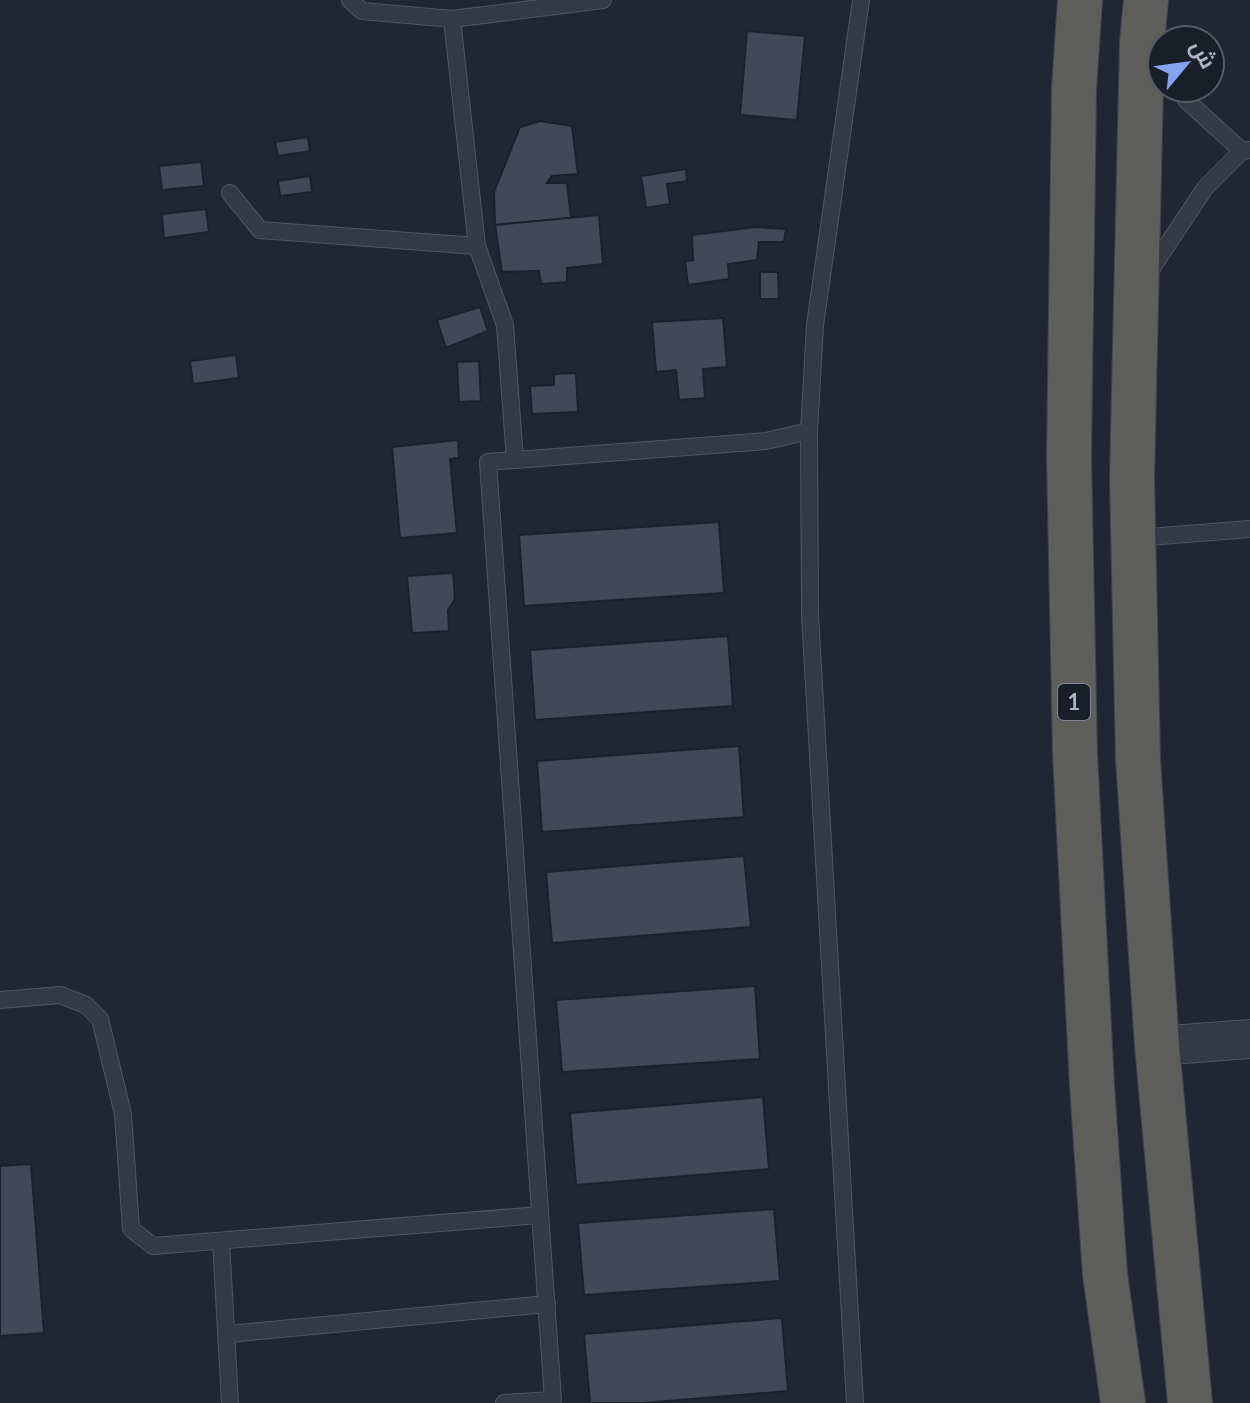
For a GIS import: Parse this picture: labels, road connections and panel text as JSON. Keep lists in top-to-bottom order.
{
  "streets": {
    "highway": ["1"]
  },
  "north": "top right"
}
